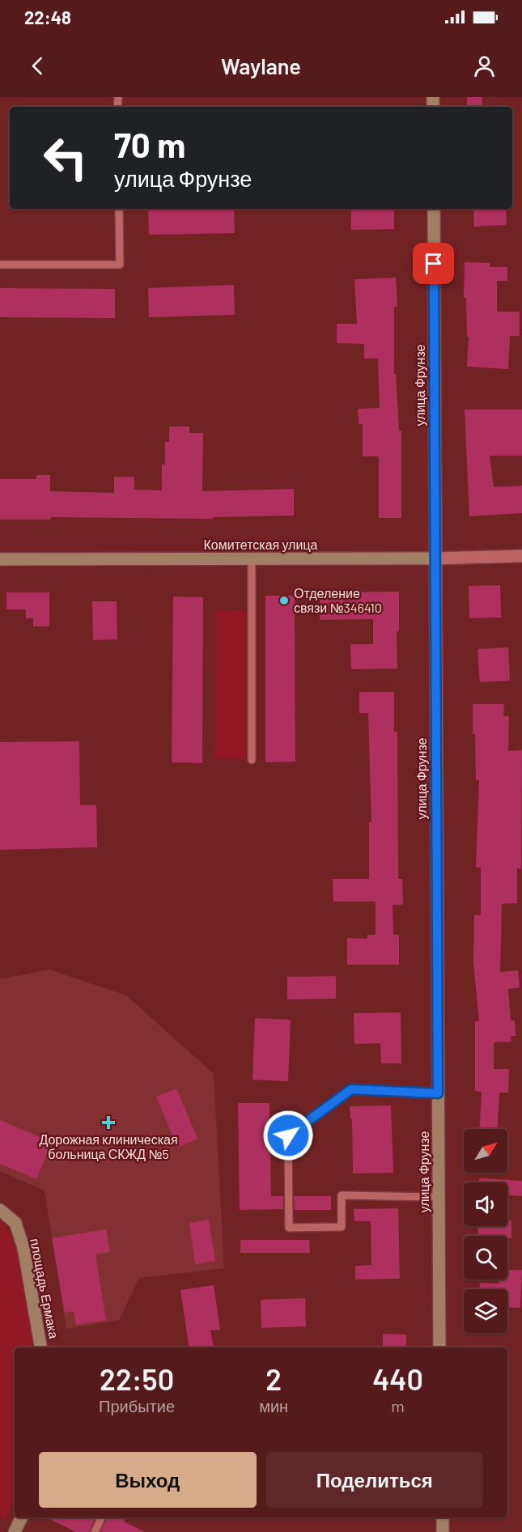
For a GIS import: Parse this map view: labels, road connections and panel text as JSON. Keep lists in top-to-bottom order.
{
  "streets": {
    "street": ["улица Фрунзе", "Комитетская улица", "площадь Ермака"]
  },
  "crossings": [
    ["улица Фрунзе", "Комитетская улица"]
  ],
  "places": {
    "other": ["Отделение связи №346410"],
    "health": ["Дорожная клиническая больница СКЖД №5"]
  },
  "north": "top right",
  "page": {
    "status": "22:48",
    "header": "Waylane",
    "turn": ["70 m", "улица Фрунзе"],
    "eta": [
      "22:50",
      "Прибытие",
      "2",
      "мин",
      "440",
      "m"
    ],
    "buttons": ["Выход", "Поделиться"]
  }
}
